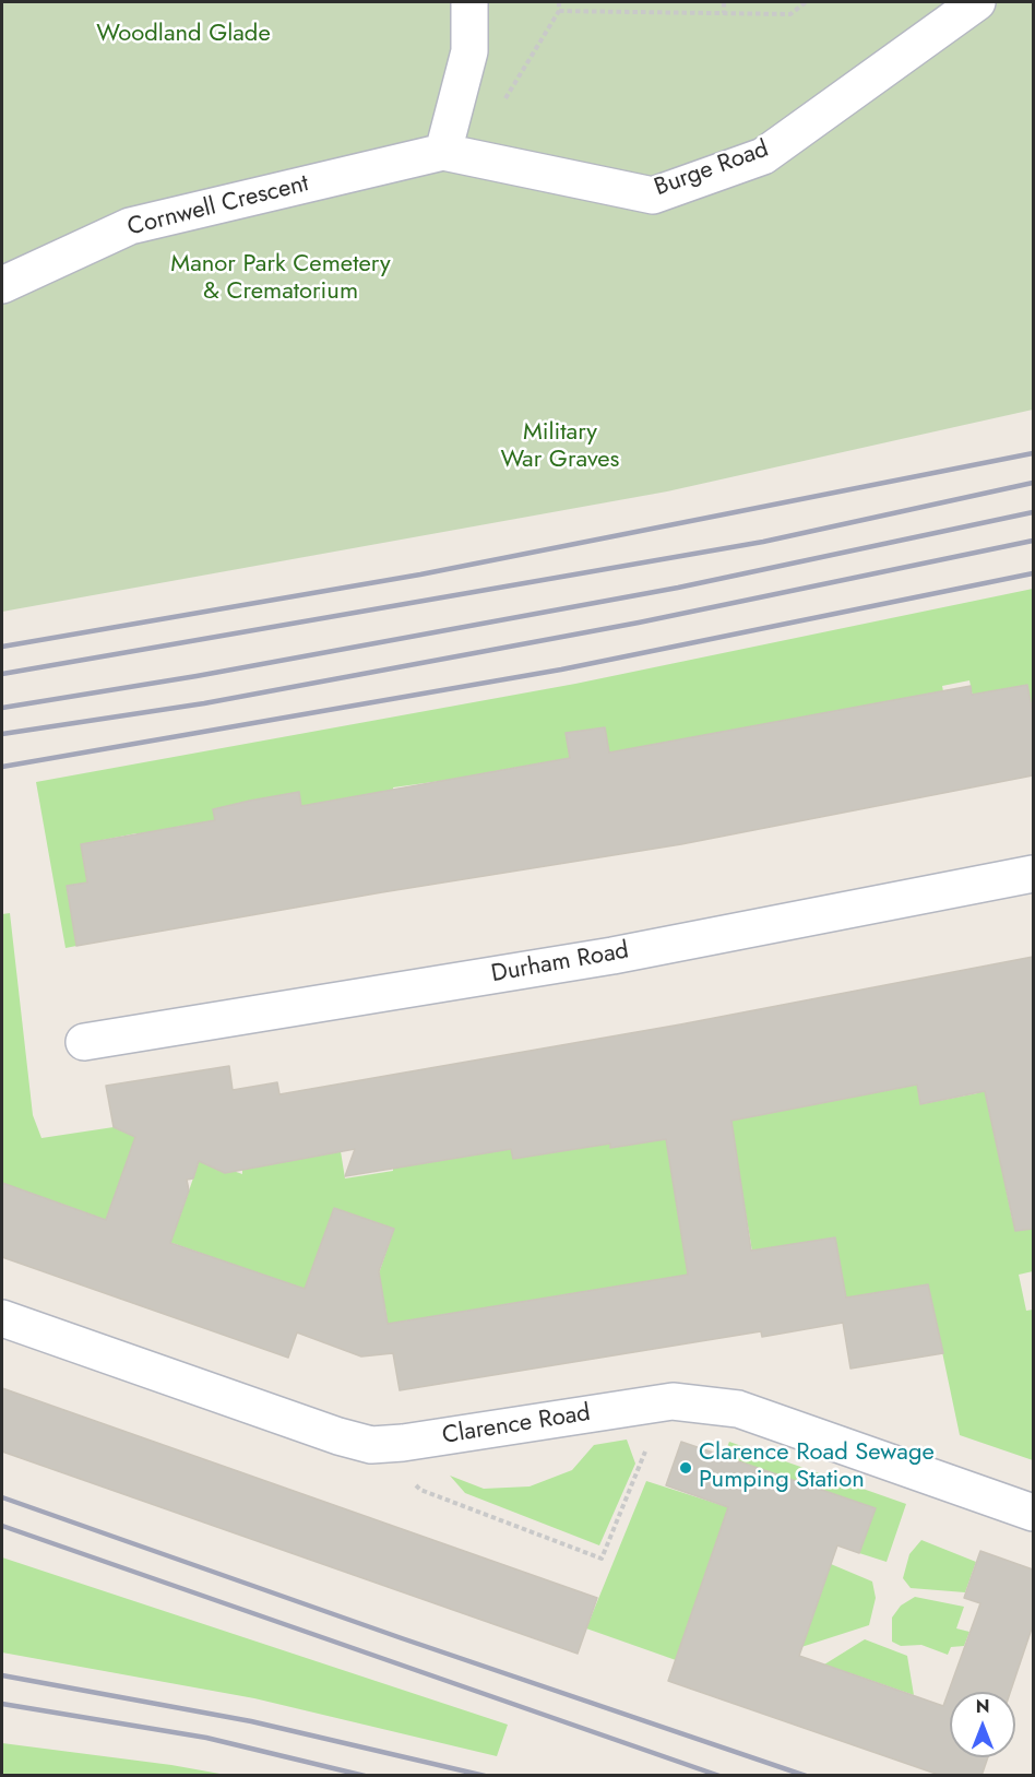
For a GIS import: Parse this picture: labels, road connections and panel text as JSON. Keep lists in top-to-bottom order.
{
  "streets": {
    "street": [
      "Burge Road",
      "Cornwell Crescent",
      "Durham Road",
      "Clarence Road"
    ]
  },
  "crossings": [
    ["Burge Road", "Cornwell Crescent"]
  ],
  "parks": ["Woodland Glade", "Manor Park Cemetery & Crematorium", "Military War Graves"],
  "places": ["Clarence Road Sewage Pumping Station"],
  "north": "top"
}
